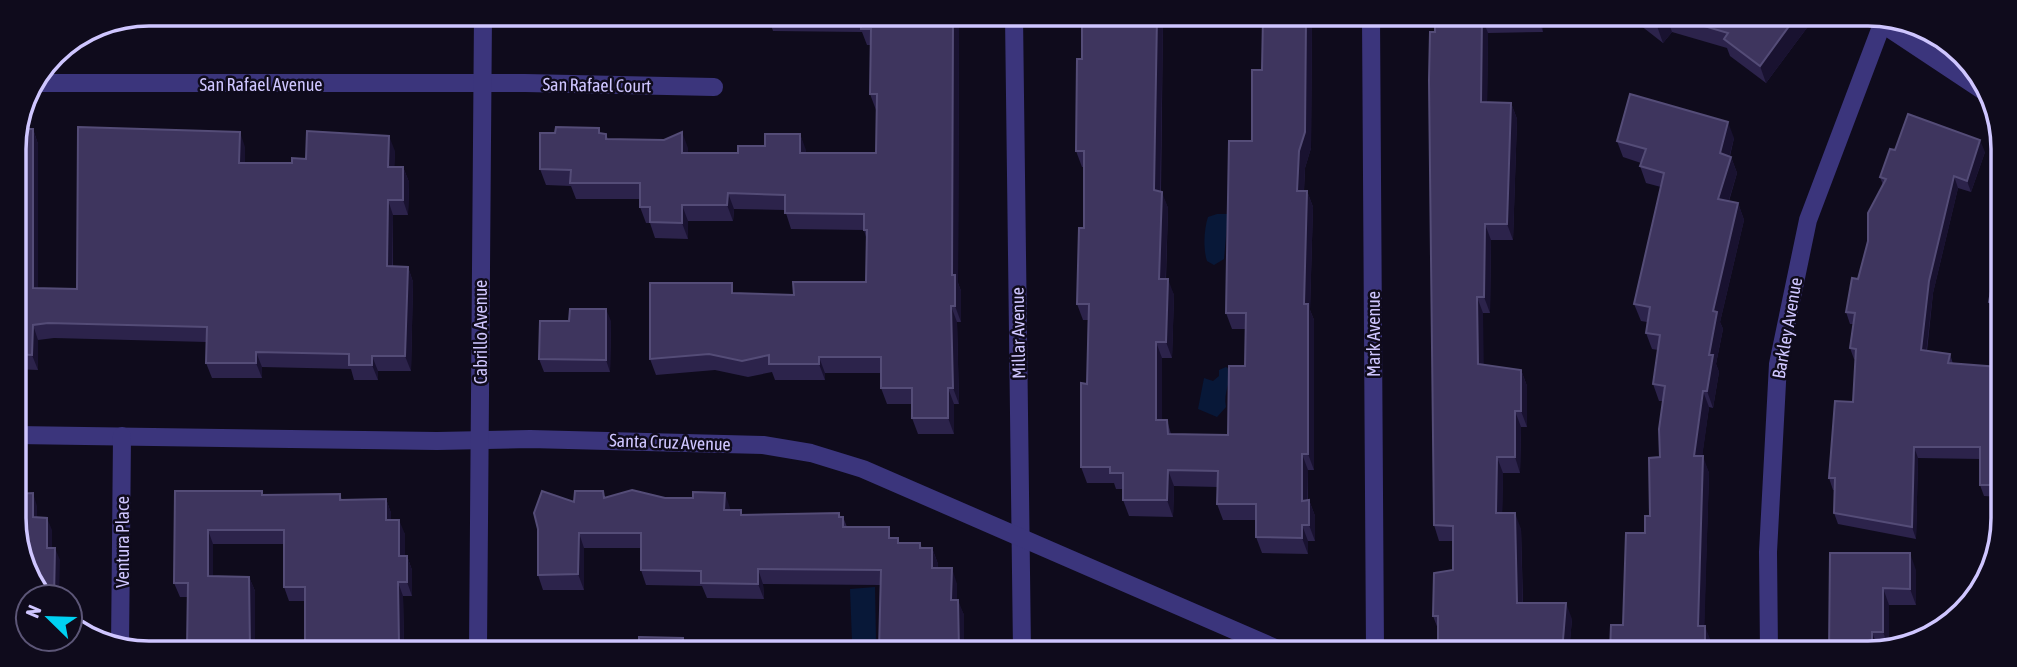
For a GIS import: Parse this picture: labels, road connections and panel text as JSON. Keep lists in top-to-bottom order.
{
  "streets": {
    "street": [
      "San Rafael Avenue",
      "San Rafael Court",
      "Barkley Avenue",
      "Cabrillo Avenue",
      "Millar Avenue",
      "Mark Avenue",
      "Santa Cruz Avenue",
      "Ventura Place"
    ]
  },
  "crossings": [
    ["San Rafael Avenue", "San Rafael Court"],
    ["San Rafael Avenue", "Cabrillo Avenue"],
    ["San Rafael Court", "Cabrillo Avenue"],
    ["Cabrillo Avenue", "Santa Cruz Avenue"],
    ["Millar Avenue", "Santa Cruz Avenue"],
    ["Santa Cruz Avenue", "Ventura Place"]
  ],
  "north": "top left"
}
